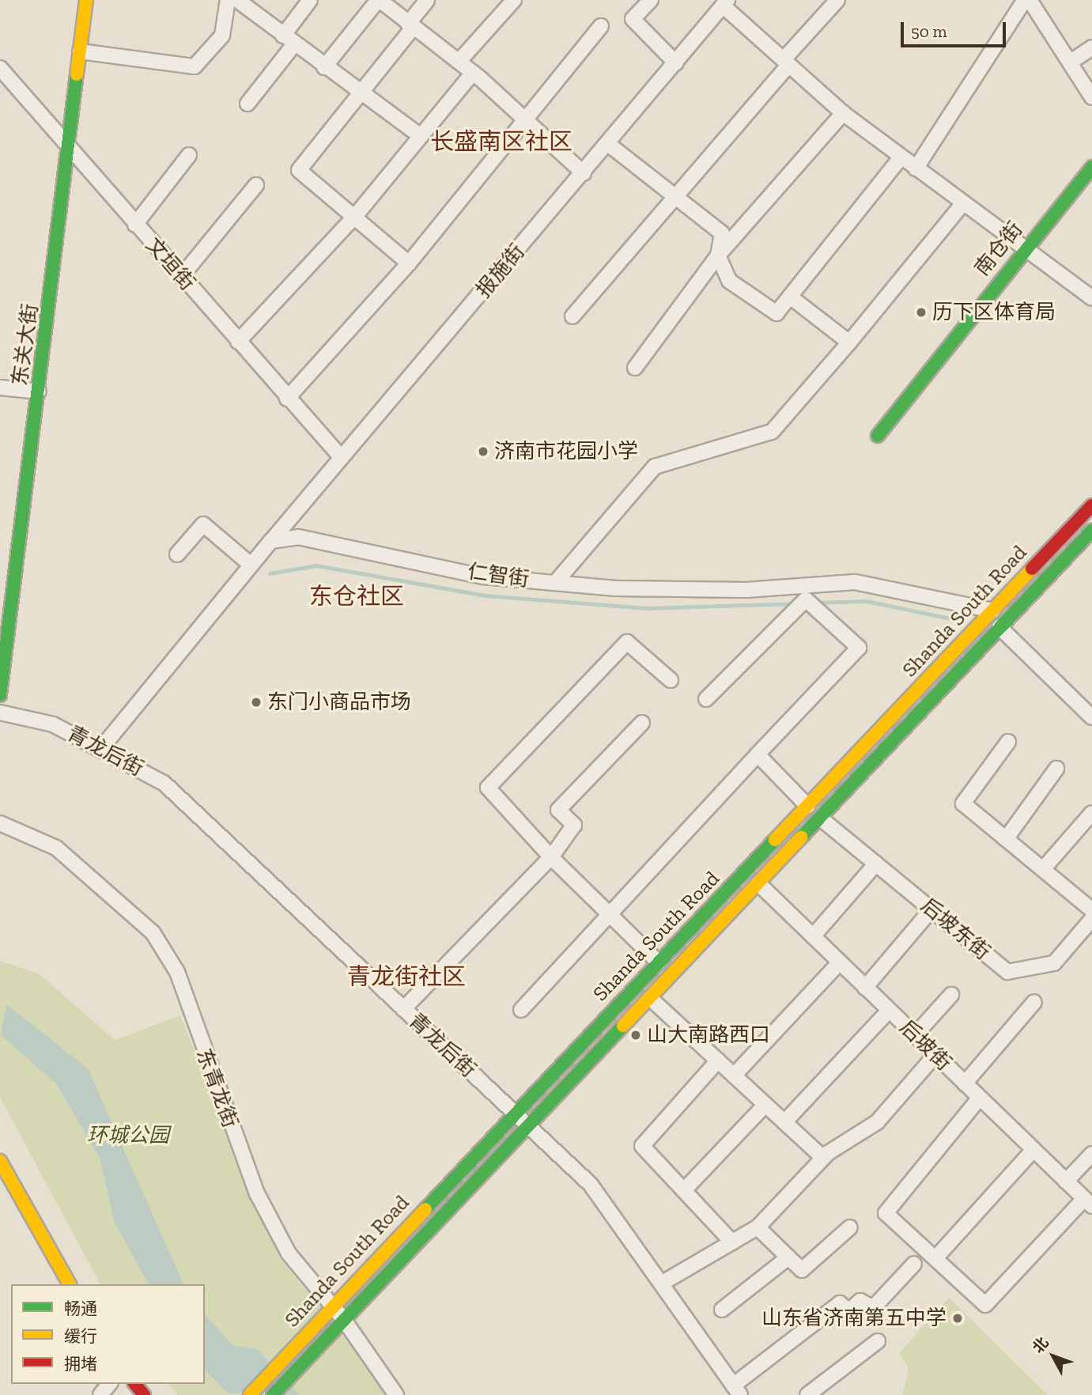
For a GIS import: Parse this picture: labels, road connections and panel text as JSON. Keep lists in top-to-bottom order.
{
  "streets": {
    "main road": ["南仓街", "东关大街", "Shanda South Road"],
    "street": [
      "文垣街",
      "报施街",
      "仁智街",
      "青龙后街",
      "后坡东街",
      "后坡街",
      "东青龙街"
    ]
  },
  "crossings": [
    ["文垣街", "报施街"],
    ["文垣街", "东关大街"],
    ["报施街", "仁智街"],
    ["仁智街", "Shanda South Road"],
    ["Shanda South Road", "青龙后街"],
    ["Shanda South Road", "后坡东街"],
    ["Shanda South Road", "后坡街"],
    ["Shanda South Road", "东青龙街"]
  ],
  "districts": ["长盛南区社区", "东仓社区", "青龙街社区"],
  "parks": ["环城公园"],
  "places": [
    "历下区体育局",
    "济南市花园小学",
    "东门小商品市场",
    "山大南路西口",
    "山东省济南第五中学"
  ],
  "legend": ["畅通", "缓行", "拥堵"],
  "scale_bar": "50 m",
  "north": "top left"
}
